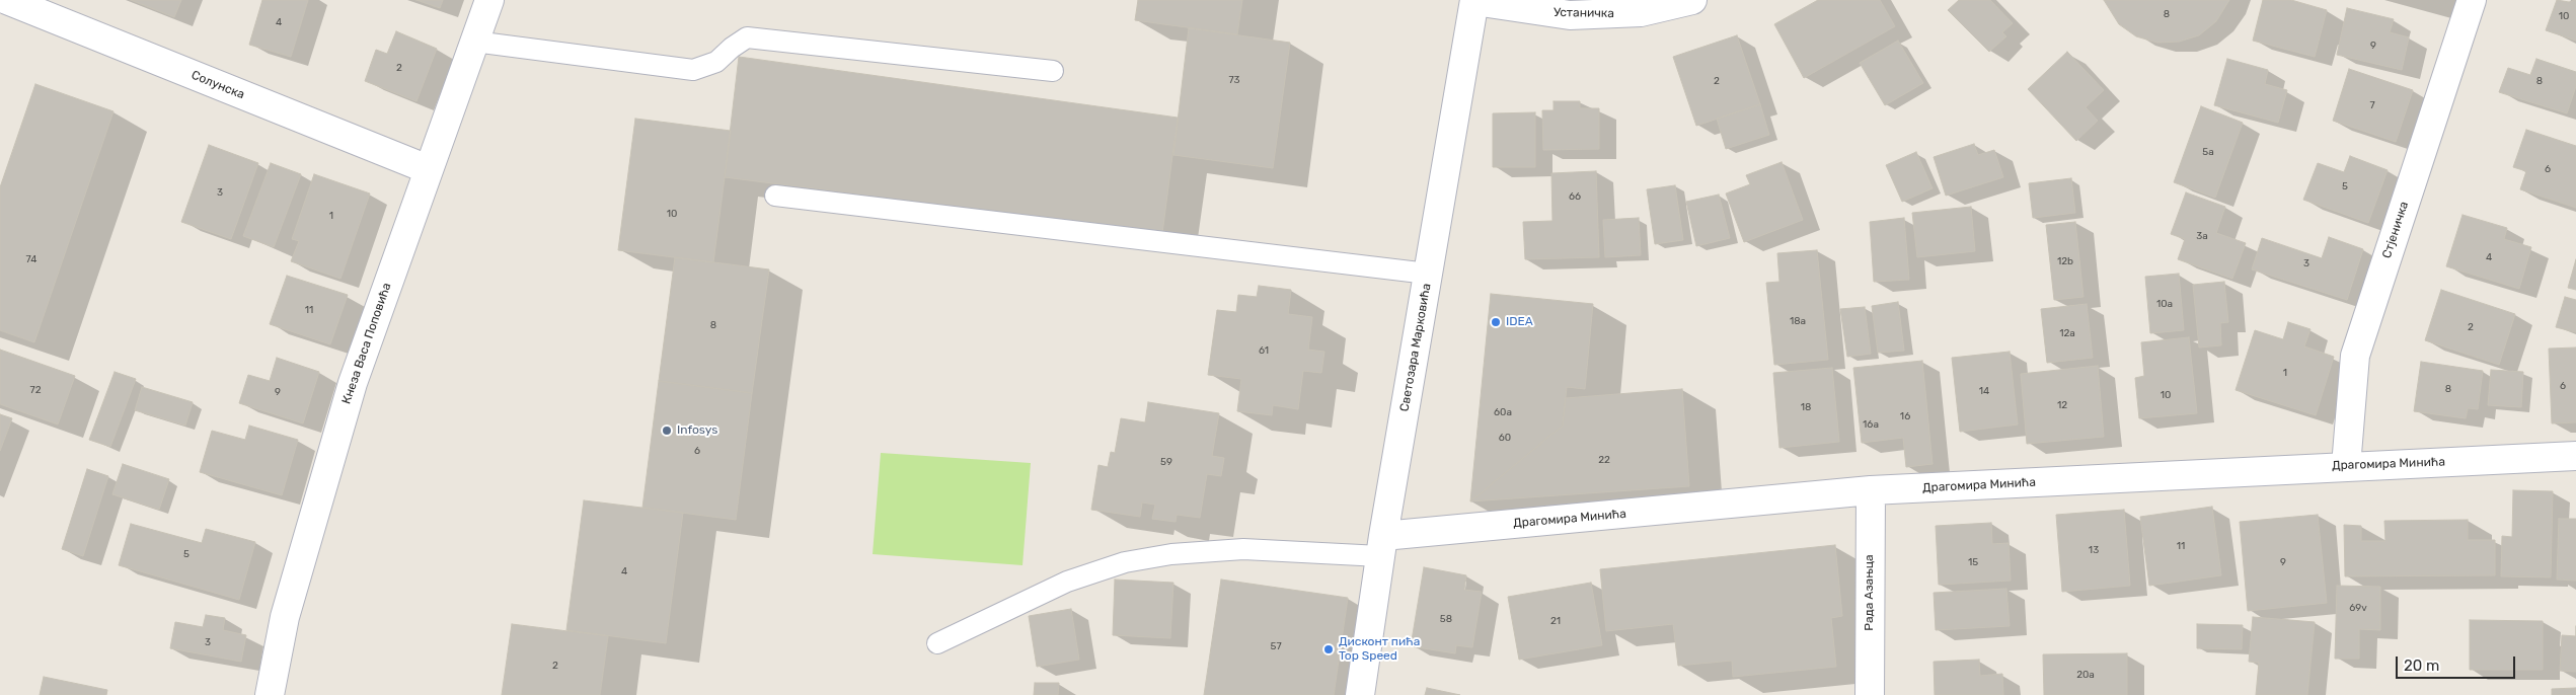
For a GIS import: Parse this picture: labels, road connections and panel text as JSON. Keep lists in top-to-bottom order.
{
  "streets": {
    "street": [
      "Устаничка",
      "Солунска",
      "Стјеничка",
      "Кнеза Васа Поповића",
      "Светозара Марковића",
      "Драгомира Минића",
      "Рада Азањца"
    ]
  },
  "crossings": [
    ["Устаничка", "Светозара Марковића"],
    ["Солунска", "Кнеза Васа Поповића"],
    ["Стјеничка", "Драгомира Минића"],
    ["Светозара Марковића", "Драгомира Минића"],
    ["Драгомира Минића", "Рада Азањца"]
  ],
  "places": ["IDEA", "Infosys", "Дисконт пића Top Speed"],
  "house_numbers": [
    "8",
    "10",
    "4",
    "9",
    "2",
    "73",
    "2",
    "8",
    "7",
    "5a",
    "6",
    "5",
    "3",
    "66",
    "10",
    "1",
    "3a",
    "4",
    "74",
    "12b",
    "3",
    "10a",
    "11",
    "18a",
    "8",
    "2",
    "12a",
    "61",
    "1",
    "6",
    "8",
    "72",
    "14",
    "9",
    "10",
    "12",
    "18",
    "60a",
    "16",
    "16a",
    "60",
    "6",
    "22",
    "59",
    "11",
    "13",
    "5",
    "15",
    "9",
    "4",
    "69v",
    "58",
    "21",
    "3",
    "57",
    "2",
    "20a"
  ],
  "scale_bar": "20 m"
}
